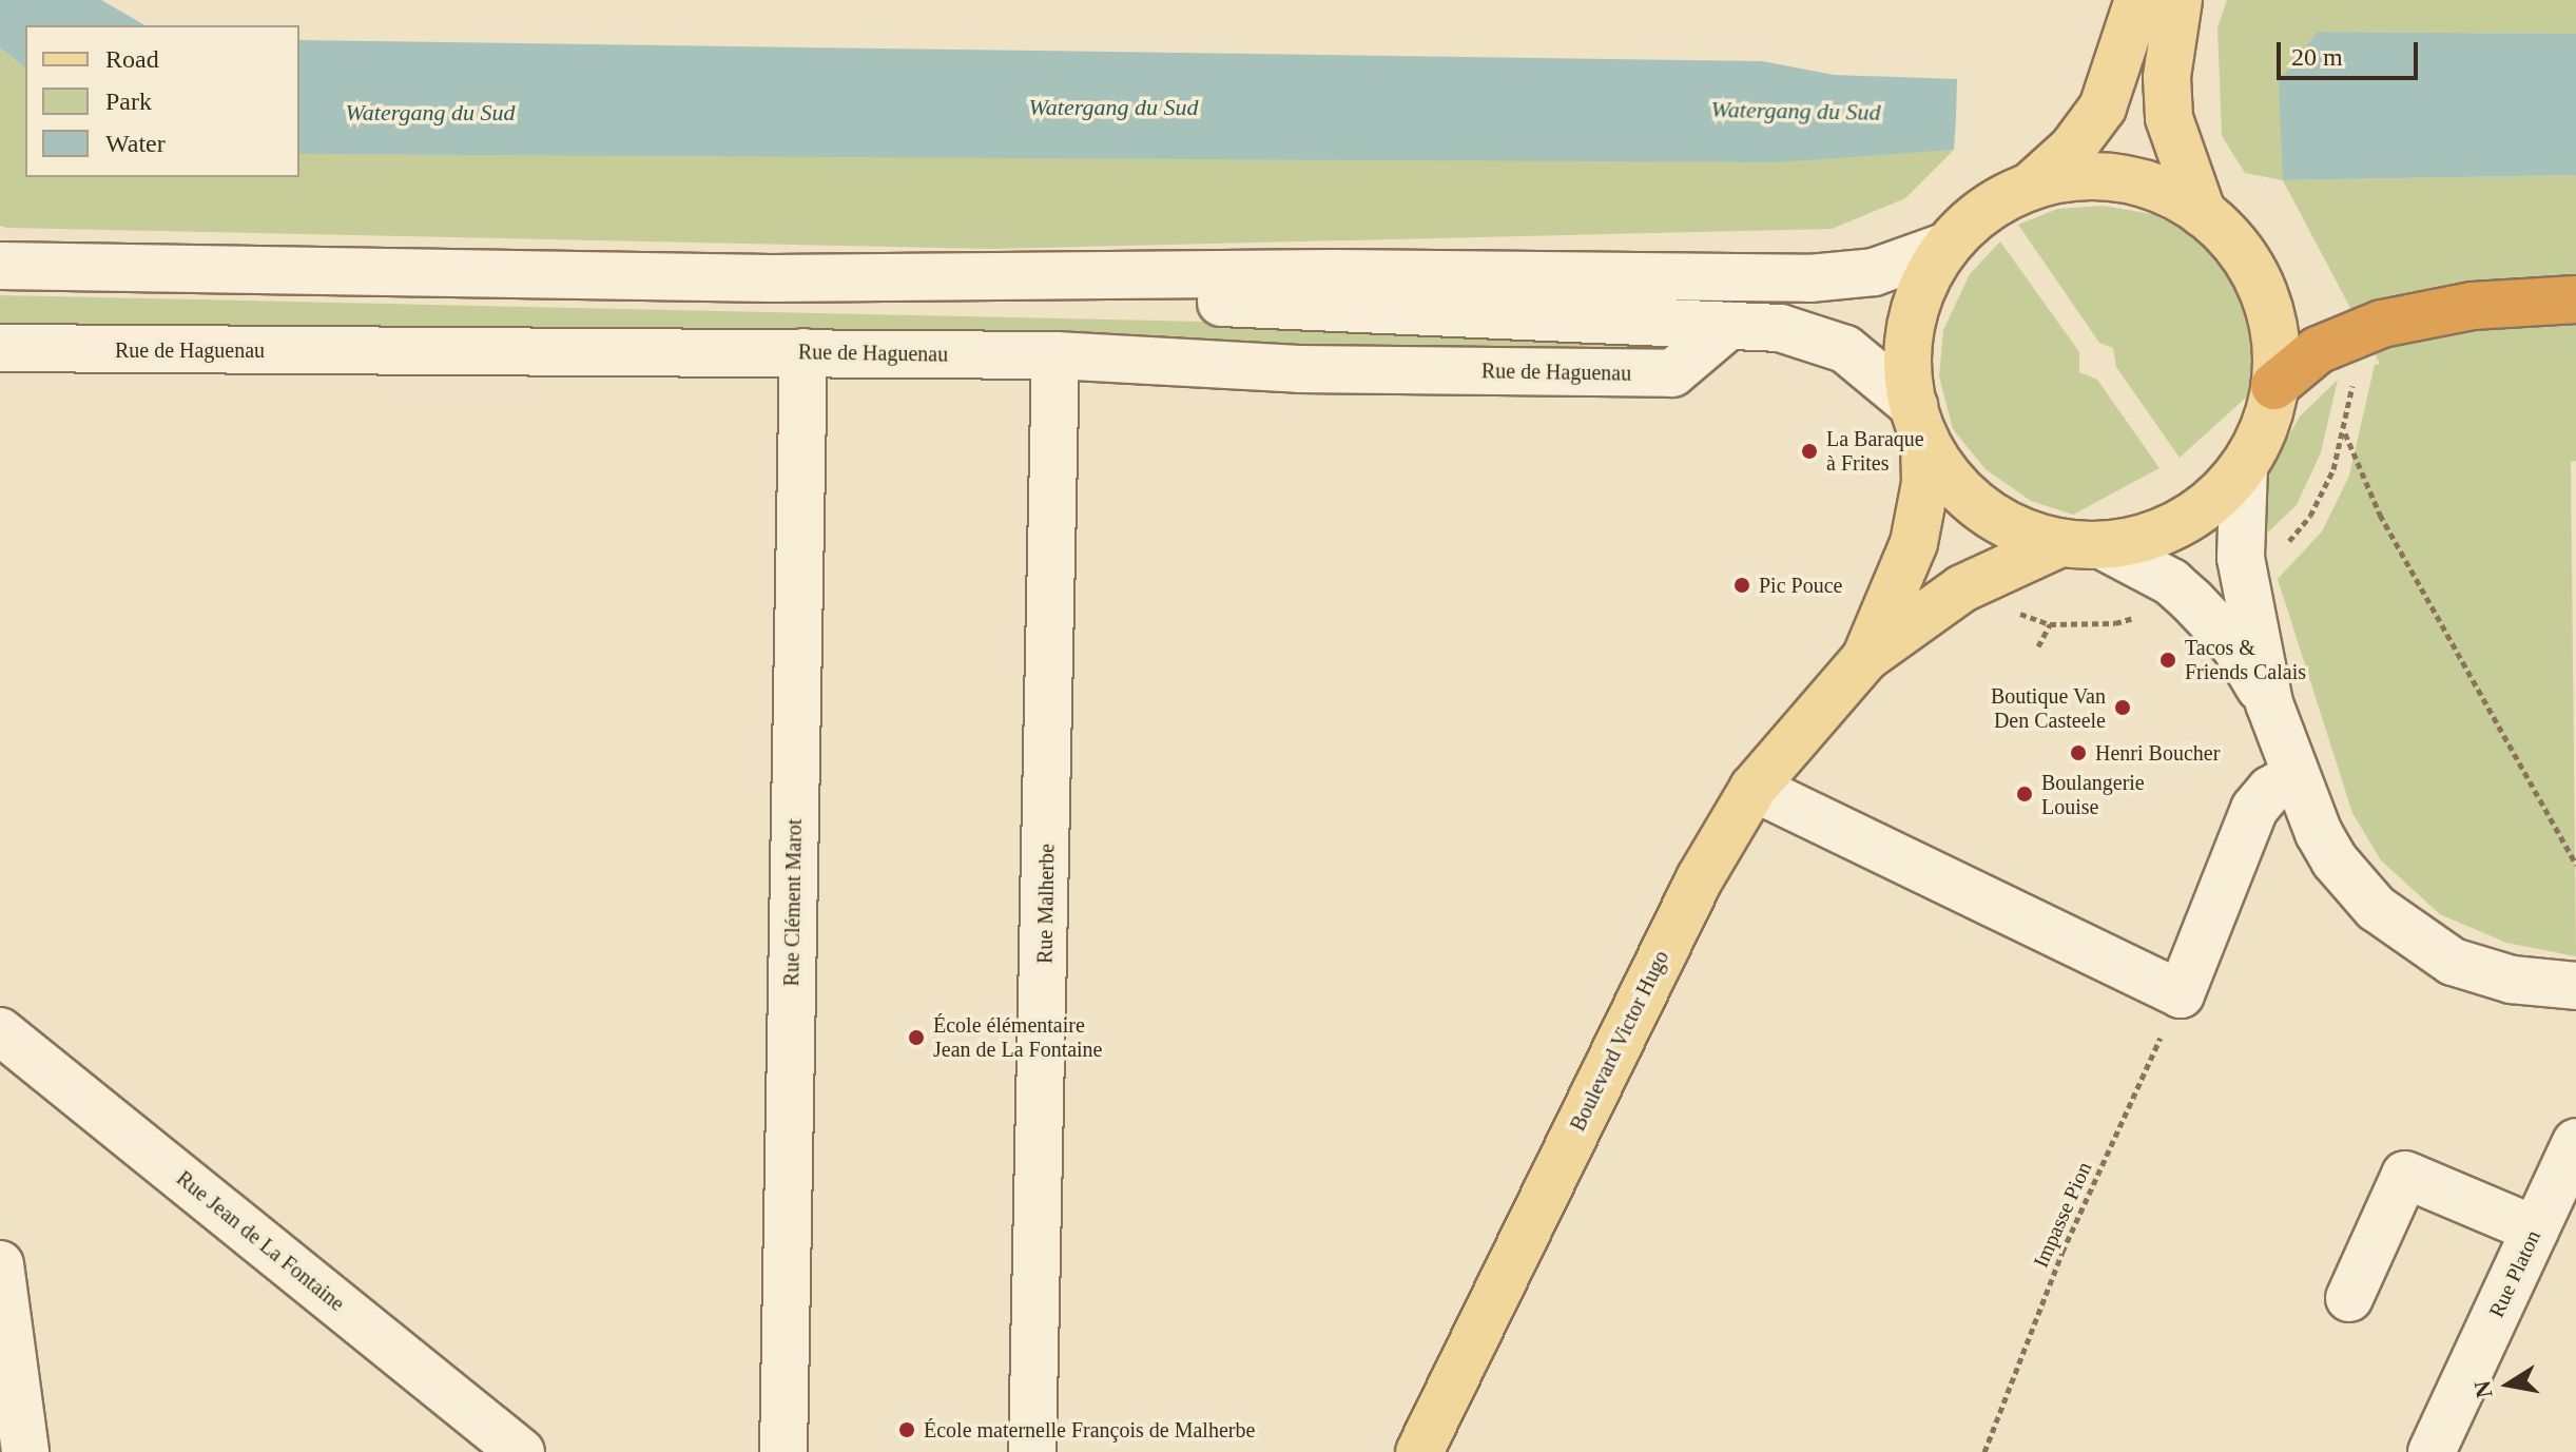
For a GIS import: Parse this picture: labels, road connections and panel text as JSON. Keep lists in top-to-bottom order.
{
  "streets": {
    "main road": ["Boulevard Victor Hugo"],
    "street": [
      "Rue de Haguenau",
      "Rue Clément Marot",
      "Rue Malherbe",
      "Rue Jean de La Fontaine",
      "Rue Platon"
    ],
    "path": ["Impasse Pion"]
  },
  "crossings": [
    ["Rue de Haguenau", "Rue Clément Marot"],
    ["Rue de Haguenau", "Rue Malherbe"]
  ],
  "water": ["Watergang du Sud"],
  "places": [
    "La Baraque à Frites",
    "Pic Pouce",
    "Tacos & Friends Calais",
    "Boutique Van Den Casteele",
    "Henri Boucher",
    "Boulangerie Louise",
    "École élémentaire Jean de La Fontaine",
    "École maternelle François de Malherbe"
  ],
  "legend": ["Road", "Park", "Water"],
  "scale_bar": "20 m",
  "north": "left"
}
